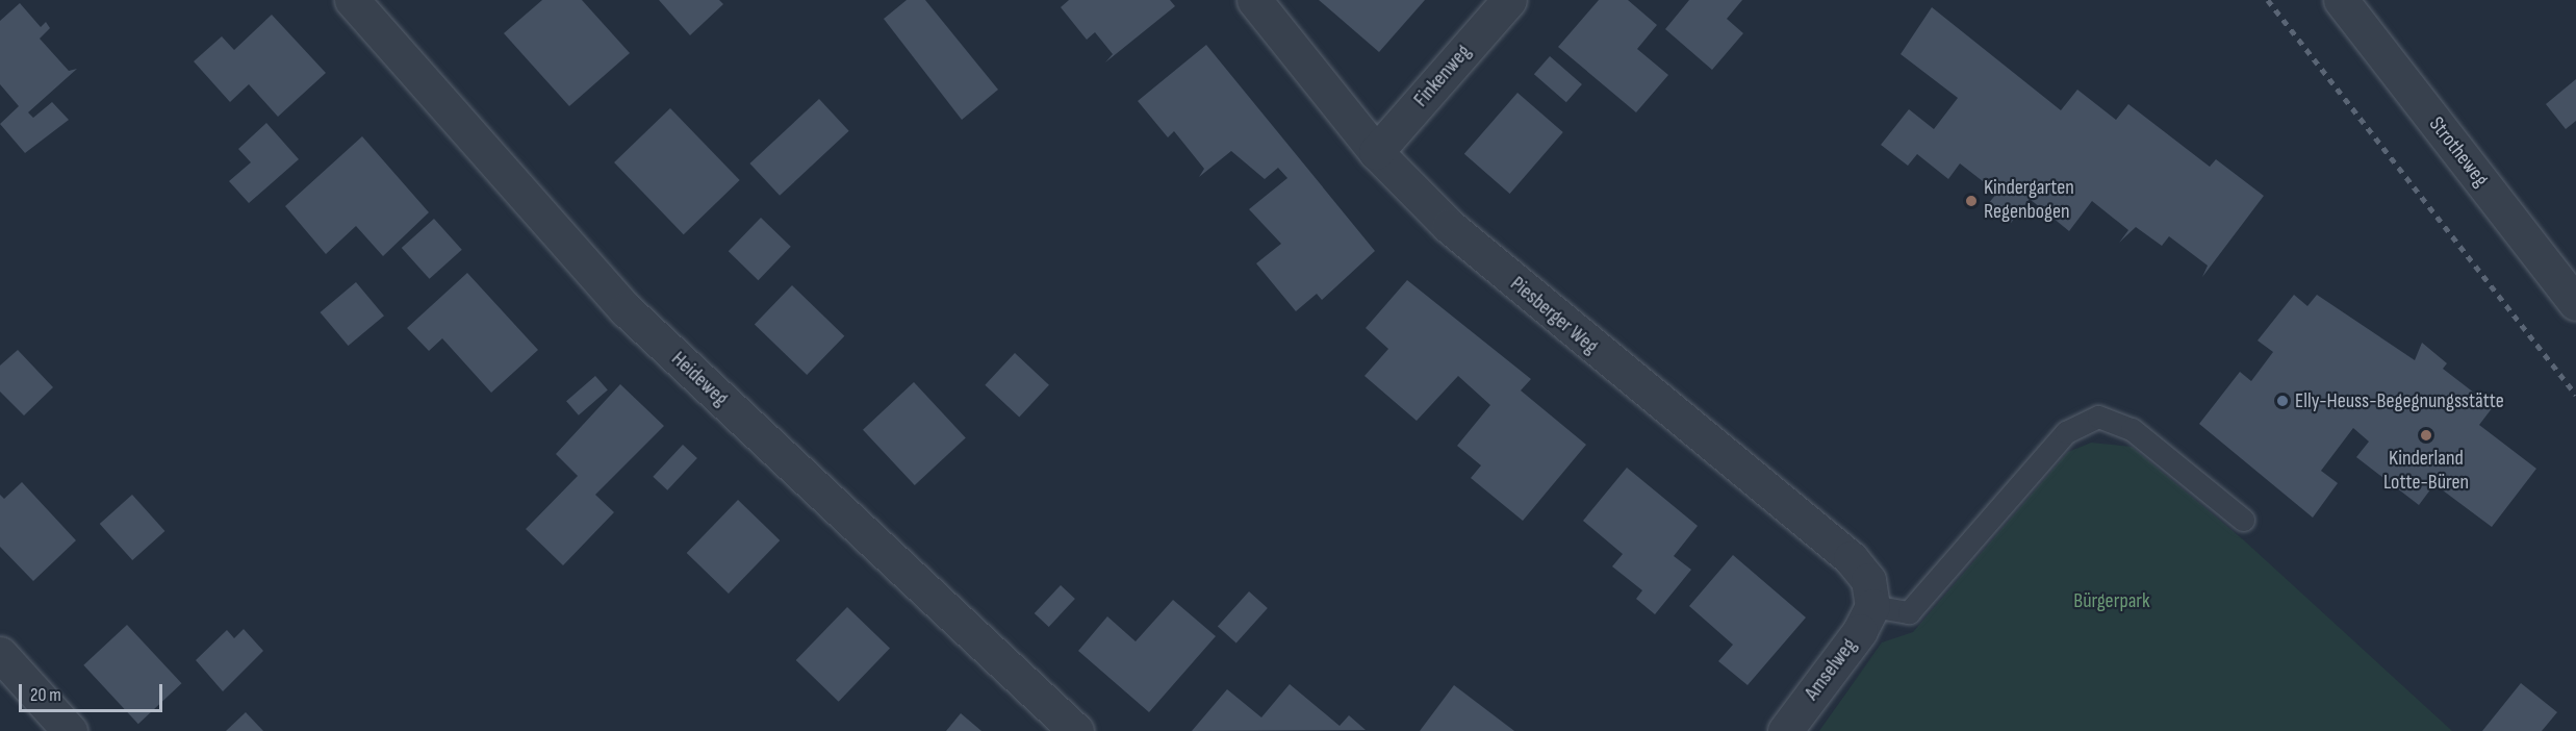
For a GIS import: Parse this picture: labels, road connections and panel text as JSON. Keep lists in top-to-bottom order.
{
  "streets": {
    "street": [
      "Finkenweg",
      "Strotheweg",
      "Piesberger Weg",
      "Heideweg",
      "Amselweg"
    ]
  },
  "crossings": [
    ["Finkenweg", "Piesberger Weg"],
    ["Piesberger Weg", "Amselweg"]
  ],
  "parks": ["Bürgerpark"],
  "places": ["Kindergarten Regenbogen", "Elly-Heuss-Begegnungsstätte", "Kinderland Lotte-Büren"],
  "scale_bar": "20 m"
}
